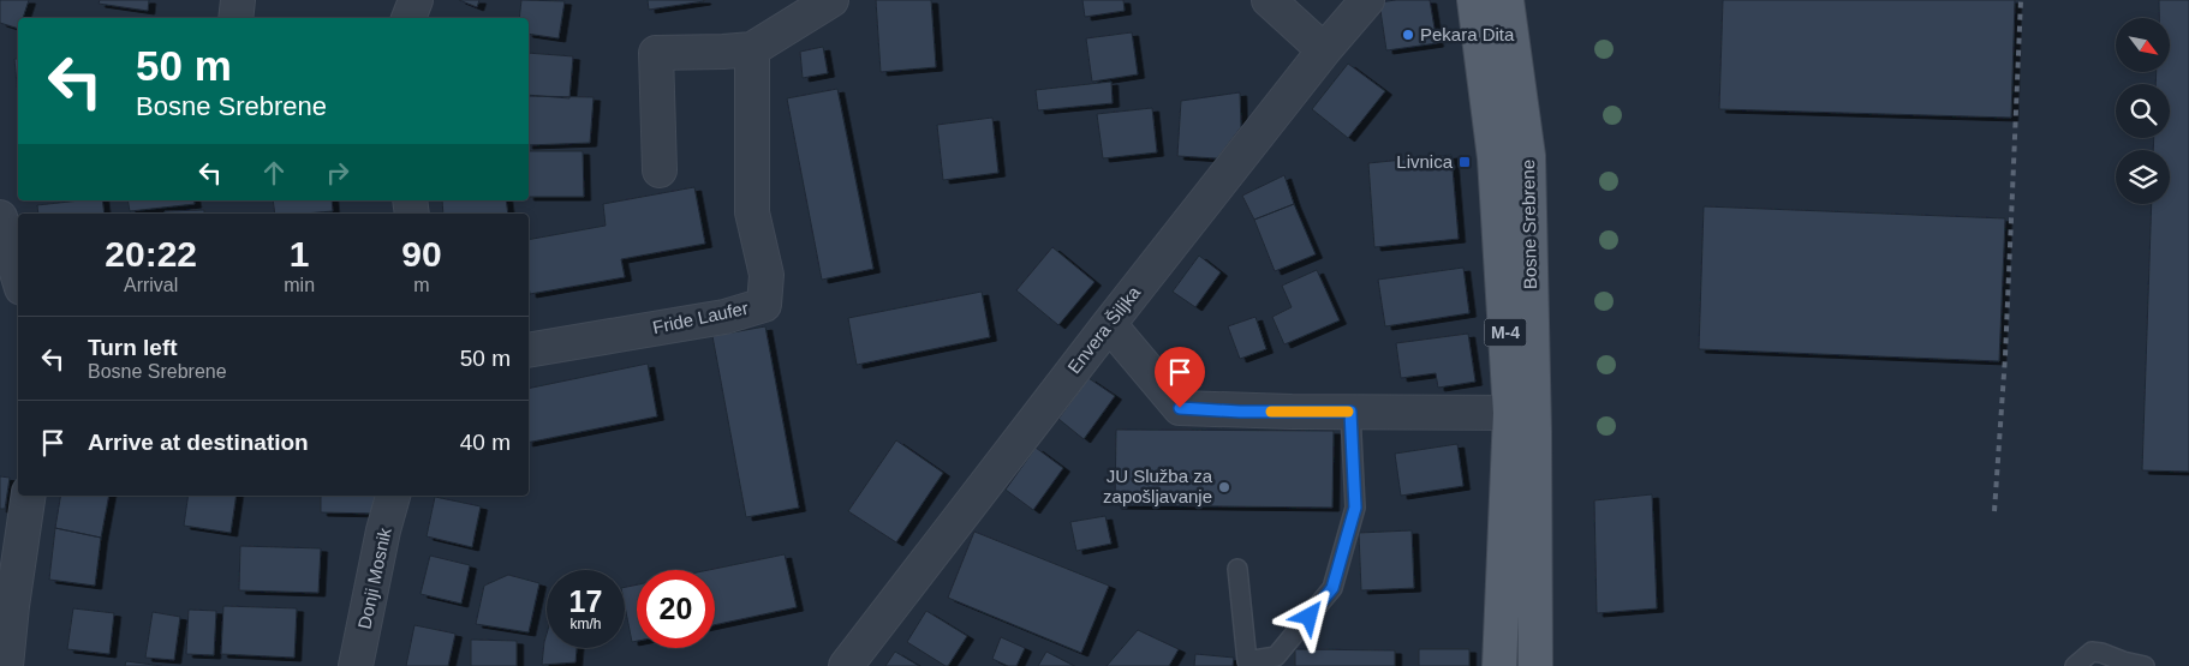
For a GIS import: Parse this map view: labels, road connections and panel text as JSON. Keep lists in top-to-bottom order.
{
  "streets": {
    "main road": ["Bosne Srebrene", "M-4"],
    "street": ["Fride Laufer", "Envera Šiljka", "Donji Mosnik"]
  },
  "places": {
    "other": ["Pekara Dita", "JU Služba za zapošljavanje"],
    "transit": ["Livnica"]
  },
  "north": "bottom right",
  "page": {
    "turn": ["50 m", "Bosne Srebrene"],
    "eta": [
      "20:22",
      "Arrival",
      "1",
      "min",
      "90",
      "m"
    ],
    "list": [
      {
        "name": "Turn left",
        "note": "Bosne Srebrene",
        "value": "50 m"
      },
      {
        "name": "Arrive at destination",
        "value": "40 m"
      }
    ],
    "speed": "17 km/h",
    "limit": "20"
  }
}
